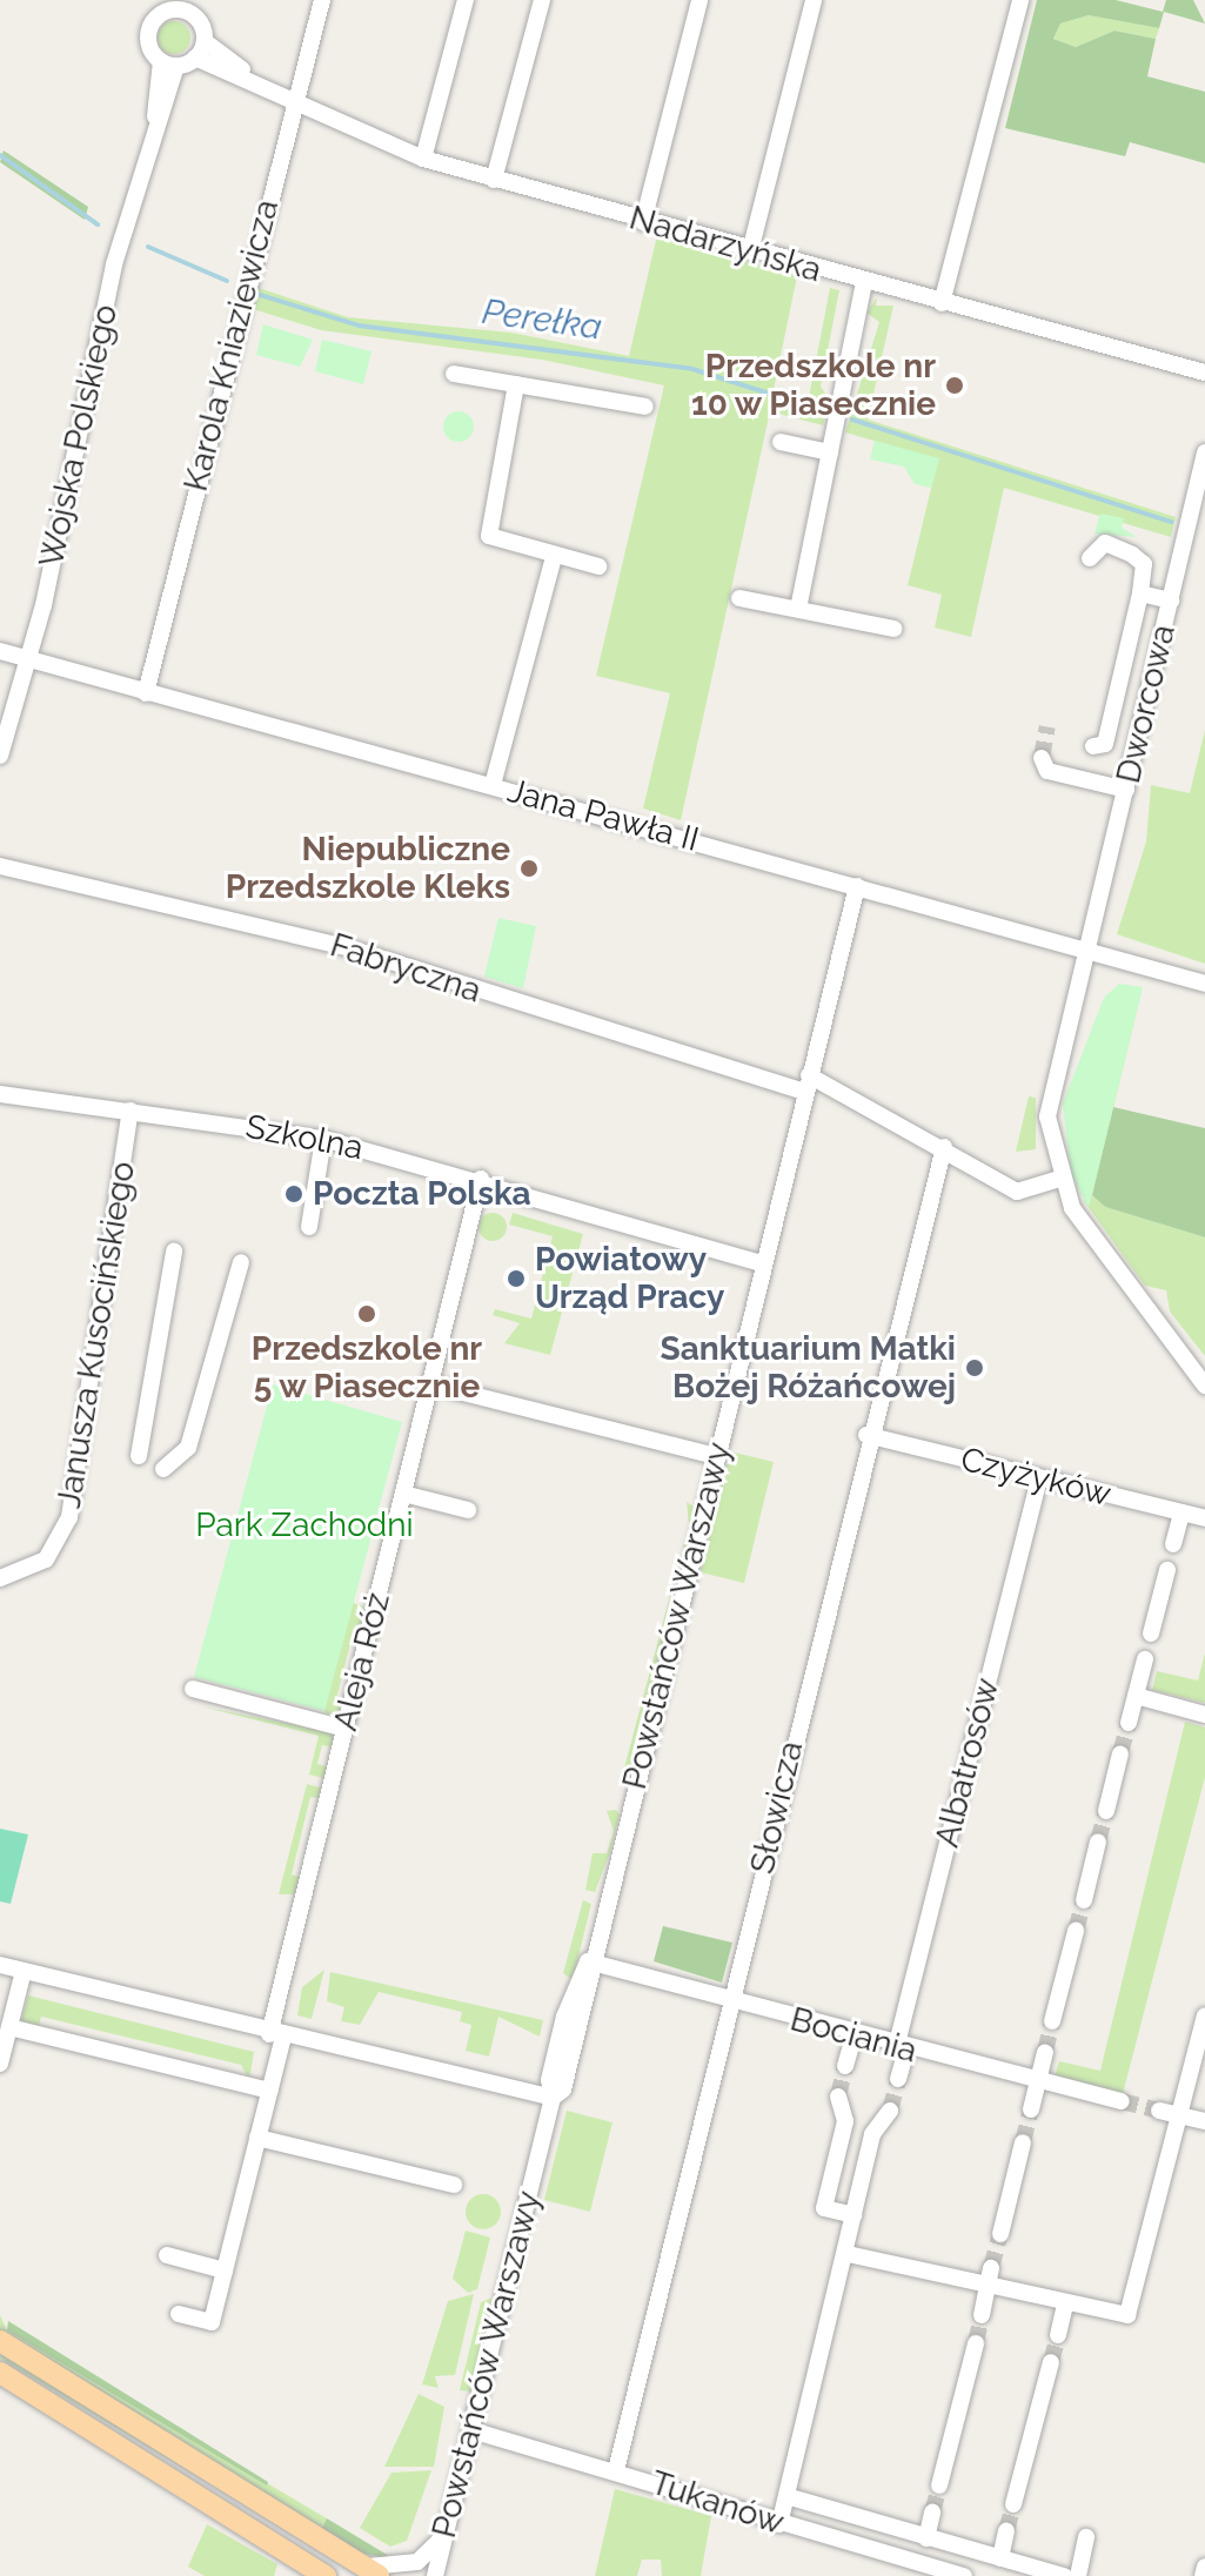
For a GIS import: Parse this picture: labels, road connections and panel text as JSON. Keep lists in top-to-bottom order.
{
  "streets": {
    "street": [
      "Nadarzyńska",
      "Karola Kniaziewicza",
      "Wojska Polskiego",
      "Dworcowa",
      "Jana Pawła II",
      "Fabryczna",
      "Szkolna",
      "Janusza Kusocińskiego",
      "Czyżyków",
      "Powstańców Warszawy",
      "Aleja Róż",
      "Albatrosów",
      "Słowicza",
      "Bociania",
      "Tukanów"
    ]
  },
  "crossings": [
    ["Nadarzyńska", "Karola Kniaziewicza"],
    ["Nadarzyńska", "Wojska Polskiego"],
    ["Karola Kniaziewicza", "Jana Pawła II"],
    ["Wojska Polskiego", "Jana Pawła II"],
    ["Dworcowa", "Jana Pawła II"],
    ["Dworcowa", "Fabryczna"],
    ["Jana Pawła II", "Powstańców Warszawy"],
    ["Fabryczna", "Powstańców Warszawy"],
    ["Fabryczna", "Słowicza"],
    ["Szkolna", "Janusza Kusocińskiego"],
    ["Szkolna", "Powstańców Warszawy"],
    ["Szkolna", "Aleja Róż"],
    ["Czyżyków", "Albatrosów"],
    ["Czyżyków", "Słowicza"],
    ["Powstańców Warszawy", "Bociania"],
    ["Powstańców Warszawy", "Tukanów"],
    ["Albatrosów", "Bociania"],
    ["Słowicza", "Bociania"],
    ["Słowicza", "Tukanów"]
  ],
  "water": ["Perełka"],
  "parks": ["Park Zachodni"],
  "places": [
    "Przedszkole nr 10 w Piasecznie",
    "Niepubliczne Przedszkole Kleks",
    "Poczta Polska",
    "Powiatowy Urząd Pracy",
    "Przedszkole nr 5 w Piasecznie",
    "Sanktuarium Matki Bożej Różańcowej"
  ]
}
